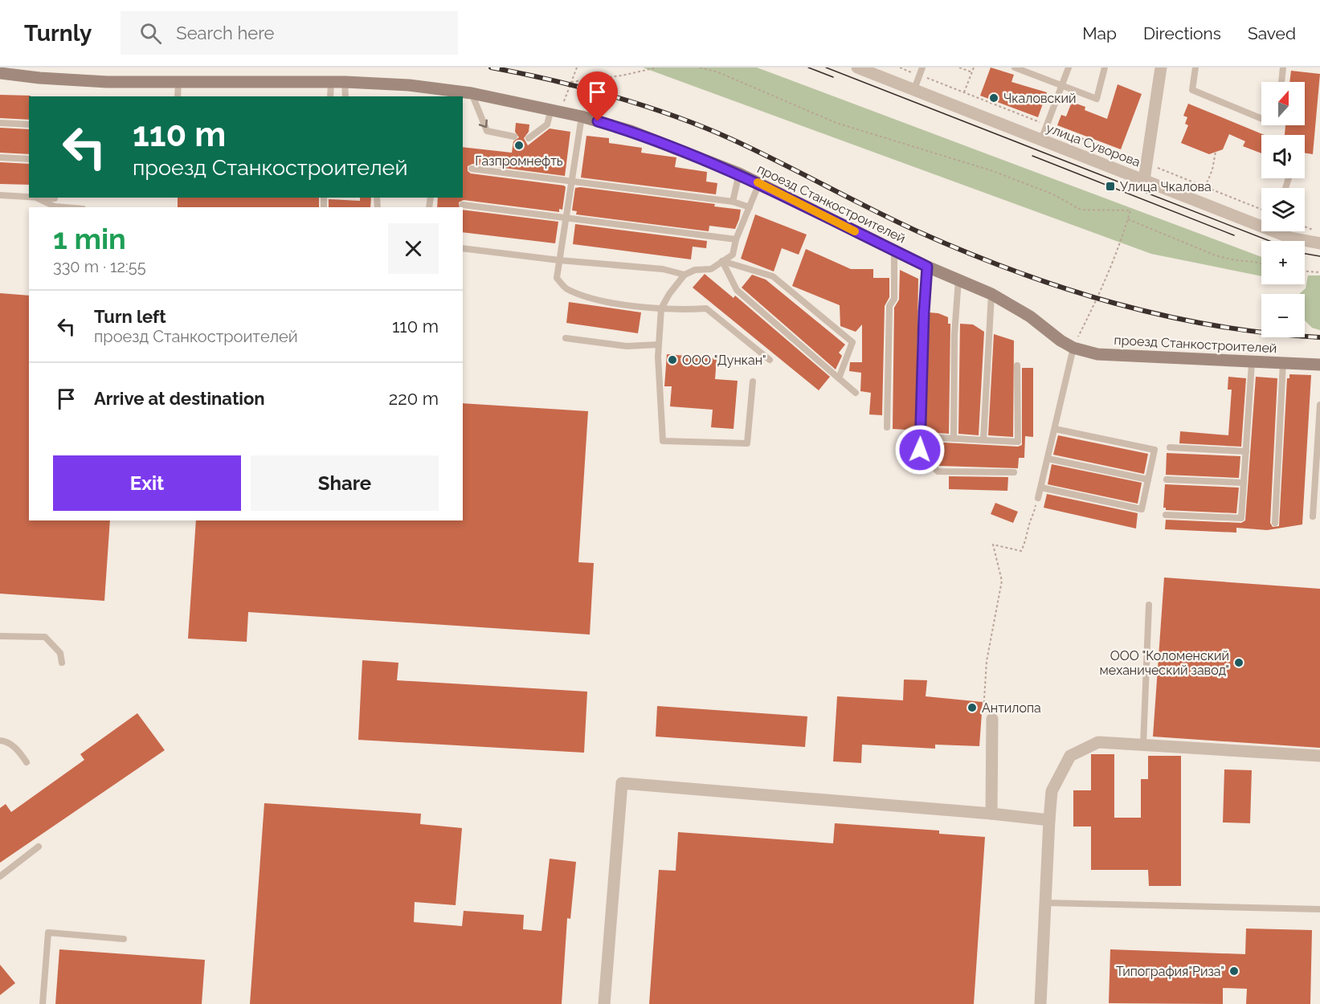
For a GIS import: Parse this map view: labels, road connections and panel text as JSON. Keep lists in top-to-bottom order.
{
  "streets": {
    "main road": ["проезд Станкостроителей"],
    "street": ["улица Суворова"]
  },
  "places": {
    "other": [
      "Чкаловский",
      "Газпромнефть",
      "ООО \"Дункан\"",
      "ООО \"Коломенский механический завод\"",
      "Aнтилопа",
      "Типография\"Риза\""
    ],
    "transit": ["Улица Чкалова"]
  },
  "north": "top",
  "page": {
    "header": "Turnly",
    "search": "Search here",
    "nav": ["Map", "Directions", "Saved"],
    "map_buttons": ["+", "−"],
    "turn": ["110 m", "проезд Станкостроителей"],
    "heading": ["1 min", "330 m · 12:55"],
    "list": [
      {
        "name": "Turn left",
        "note": "проезд Станкостроителей",
        "value": "110 m"
      },
      {
        "name": "Arrive at destination",
        "value": "220 m"
      }
    ],
    "buttons": ["Exit", "Share"]
  }
}
